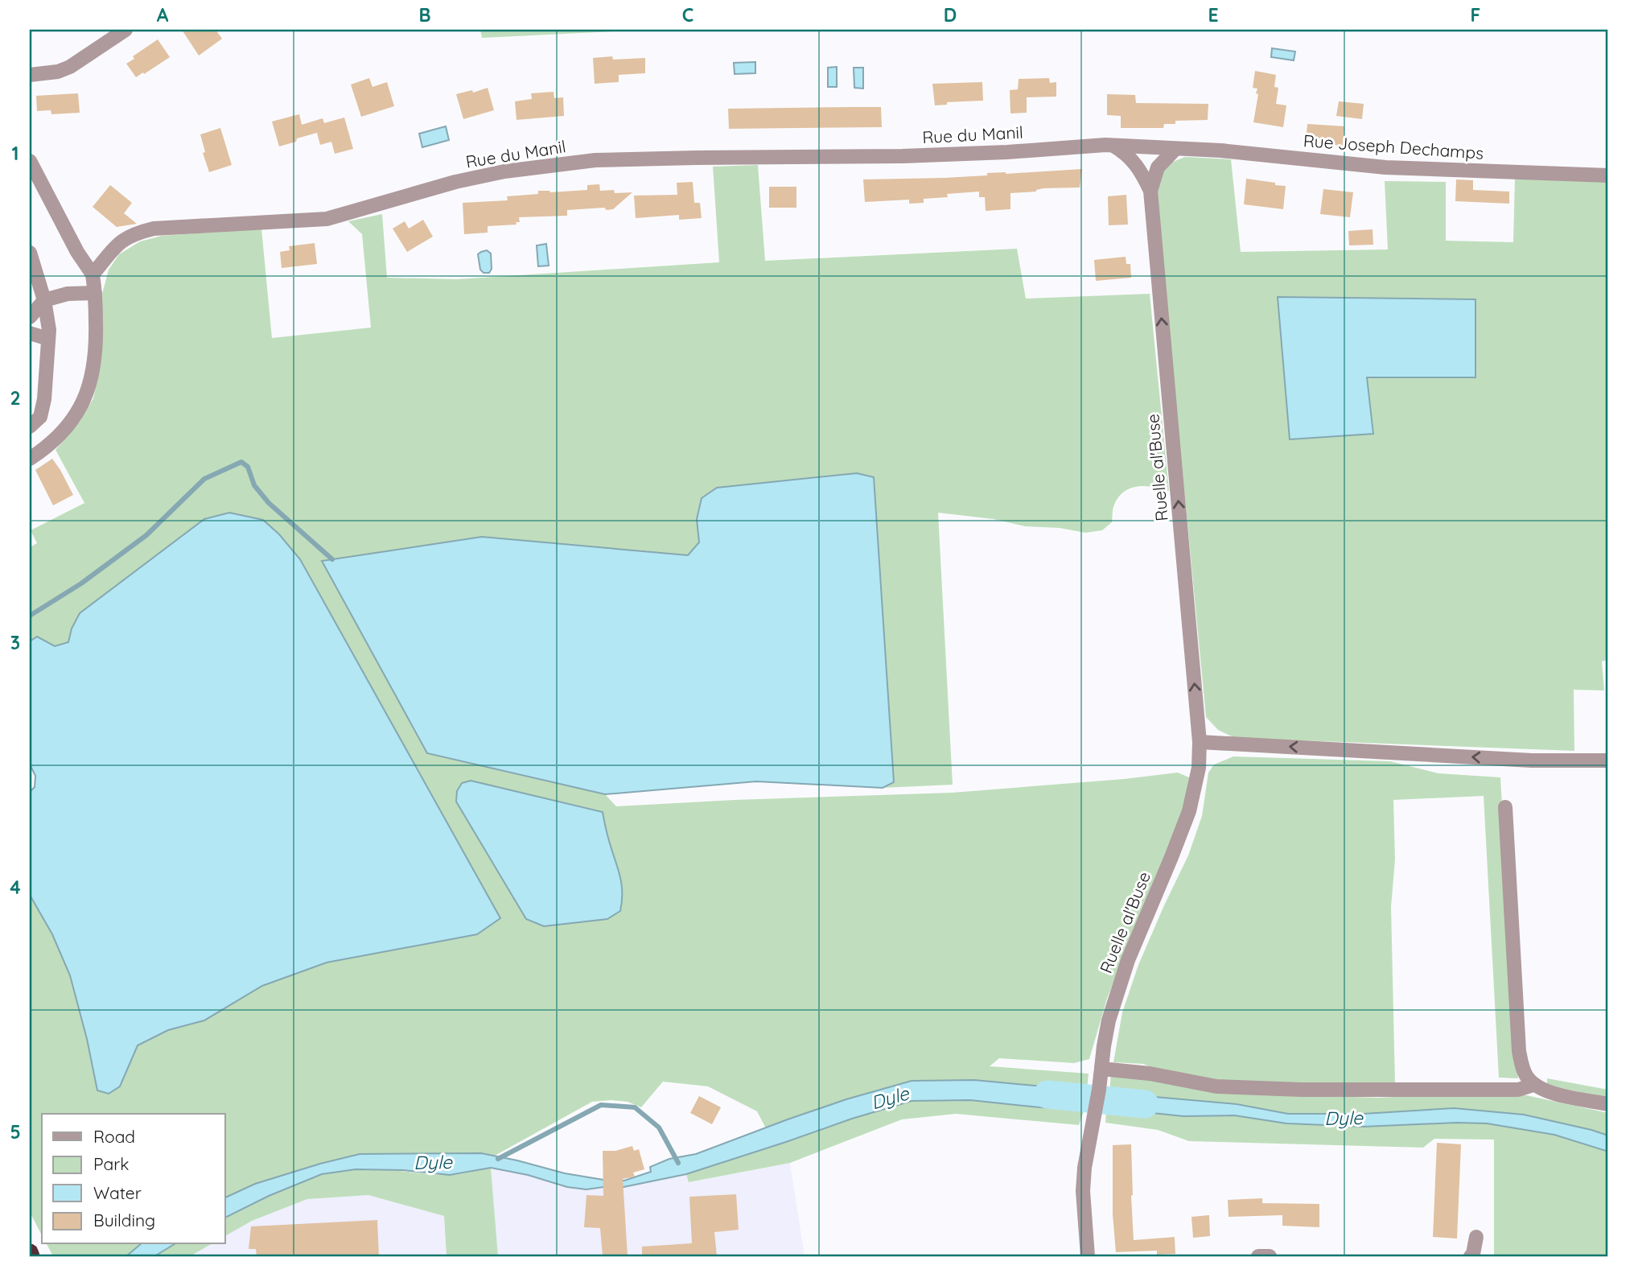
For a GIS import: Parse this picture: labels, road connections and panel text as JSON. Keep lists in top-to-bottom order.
{
  "streets": {
    "street": ["Rue du Manil", "Rue Joseph Dechamps", "Ruelle al'Buse"]
  },
  "crossings": [
    ["Rue du Manil", "Rue Joseph Dechamps"],
    ["Rue du Manil", "Ruelle al'Buse"],
    ["Rue Joseph Dechamps", "Ruelle al'Buse"]
  ],
  "one_way": ["Ruelle al'Buse"],
  "water": ["Dyle"],
  "legend": [
    "Road",
    "Park",
    "Water",
    "Building"
  ],
  "grid": {
    "columns": [
      "A",
      "B",
      "C",
      "D",
      "E",
      "F"
    ],
    "rows": [
      "1",
      "2",
      "3",
      "4",
      "5"
    ]
  }
}
